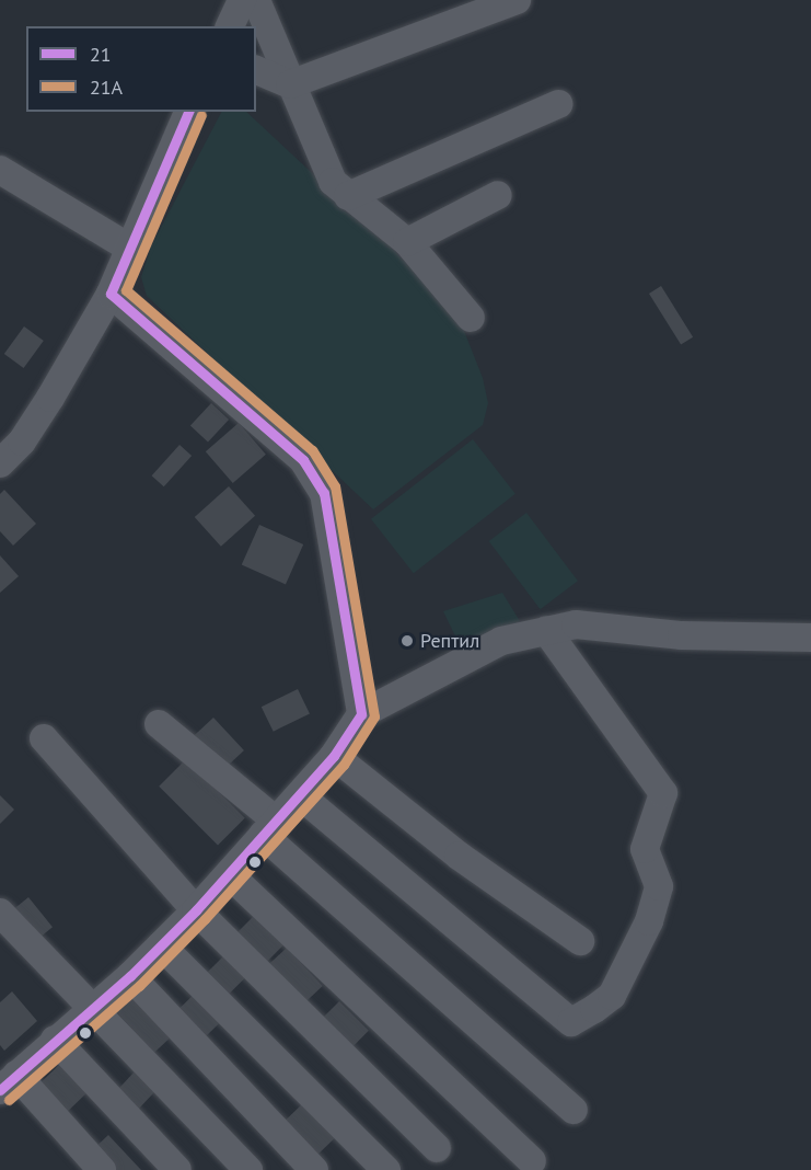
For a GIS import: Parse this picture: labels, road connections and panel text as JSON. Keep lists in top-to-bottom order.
{
  "places": ["Рептил"],
  "lines": ["transit line 21", "transit line 21A"],
  "legend": ["21", "21A"]
}
